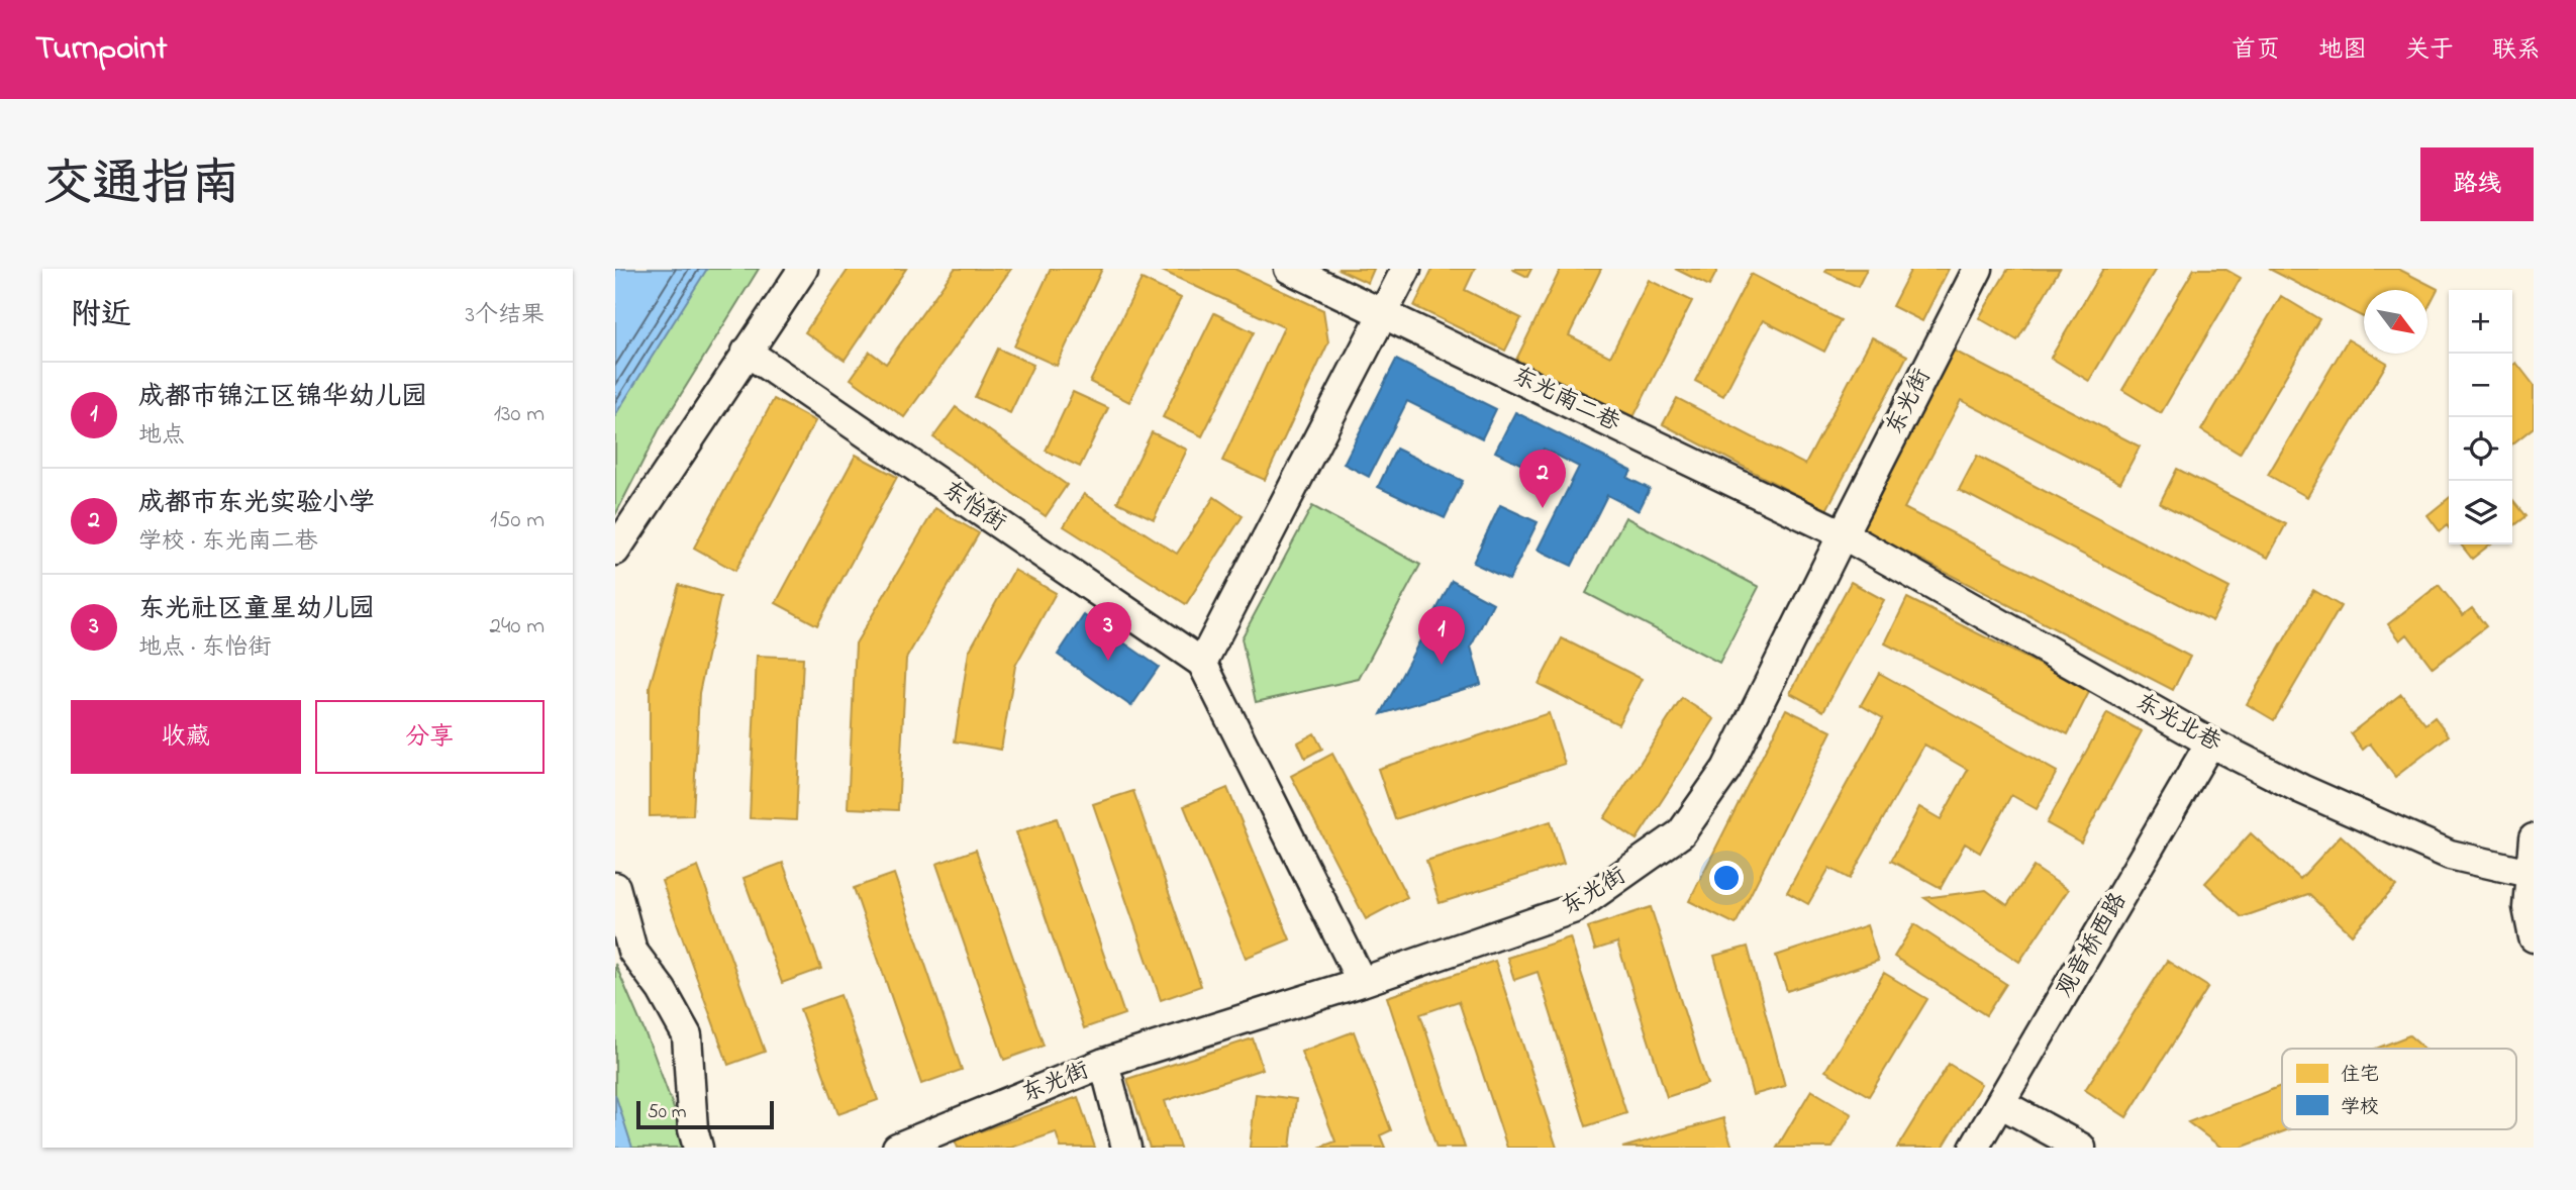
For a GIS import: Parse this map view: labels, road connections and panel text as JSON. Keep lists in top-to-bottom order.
{
  "streets": {
    "street": [
      "东光南二巷",
      "东光街",
      "东怡街",
      "东光北巷",
      "观音桥西路"
    ]
  },
  "crossings": [
    ["东光南二巷", "东光街"],
    ["东光南二巷", "东光北巷"],
    ["东光街", "东怡街"],
    ["东光街", "东光北巷"],
    ["东光北巷", "观音桥西路"]
  ],
  "legend": ["住宅", "学校"],
  "scale_bar": "50 m",
  "north": "bottom right",
  "page": {
    "header": "Turnpoint",
    "nav": [
      "首页",
      "地图",
      "关于",
      "联系"
    ],
    "title": "交通指南",
    "buttons": [
      "路线",
      ["收藏", "分享"]
    ],
    "heading": ["附近", "3个结果"],
    "map_buttons": ["+", "−"],
    "list": [
      {
        "mark": "1",
        "name": "成都市锦江区锦华幼儿园",
        "note": "地点",
        "value": "130 m"
      },
      {
        "mark": "2",
        "name": "成都市东光实验小学",
        "note": "学校 · 东光南二巷",
        "value": "150 m"
      },
      {
        "mark": "3",
        "name": "东光社区童星幼儿园",
        "note": "地点 · 东怡街",
        "value": "240 m"
      }
    ],
    "pins": ["2", "3", "1"],
    "scale": "50 m"
  }
}
